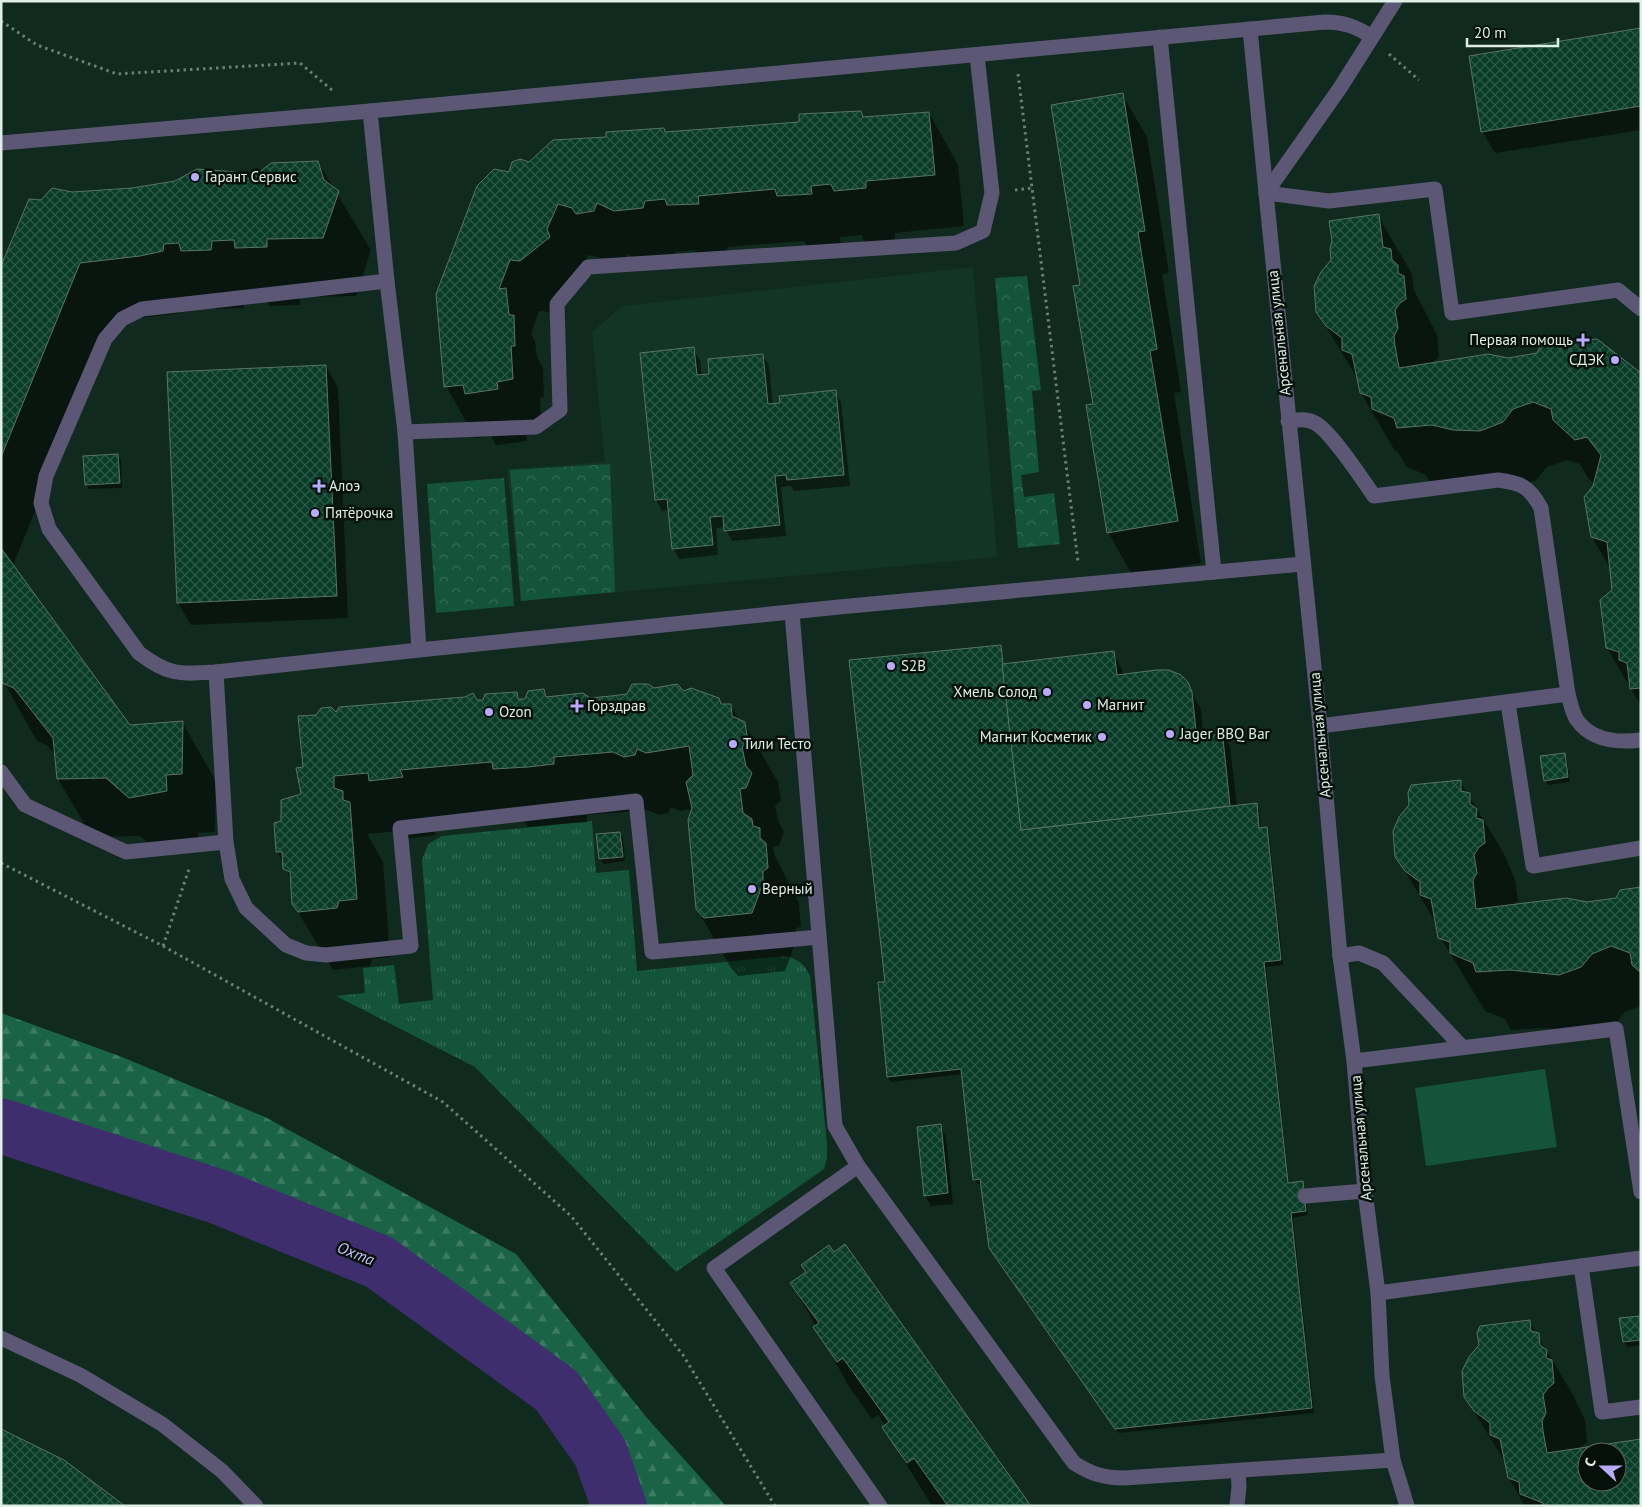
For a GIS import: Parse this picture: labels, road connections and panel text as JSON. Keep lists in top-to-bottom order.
{
  "streets": {
    "street": ["Арсенальная улица"]
  },
  "water": ["Охта"],
  "places": {
    "other": [
      "Гарант Сервис",
      "СДЭК",
      "Пятёрочка",
      "S2B",
      "Хмель Солод",
      "Магнит",
      "Ozon",
      "Jager BBQ Bar",
      "Магнит Косметик",
      "Тили Тесто",
      "Верный"
    ],
    "health": ["Первая помощь", "Алоэ", "Горздрав"]
  },
  "scale_bar": "20 m",
  "north": "left"
}
